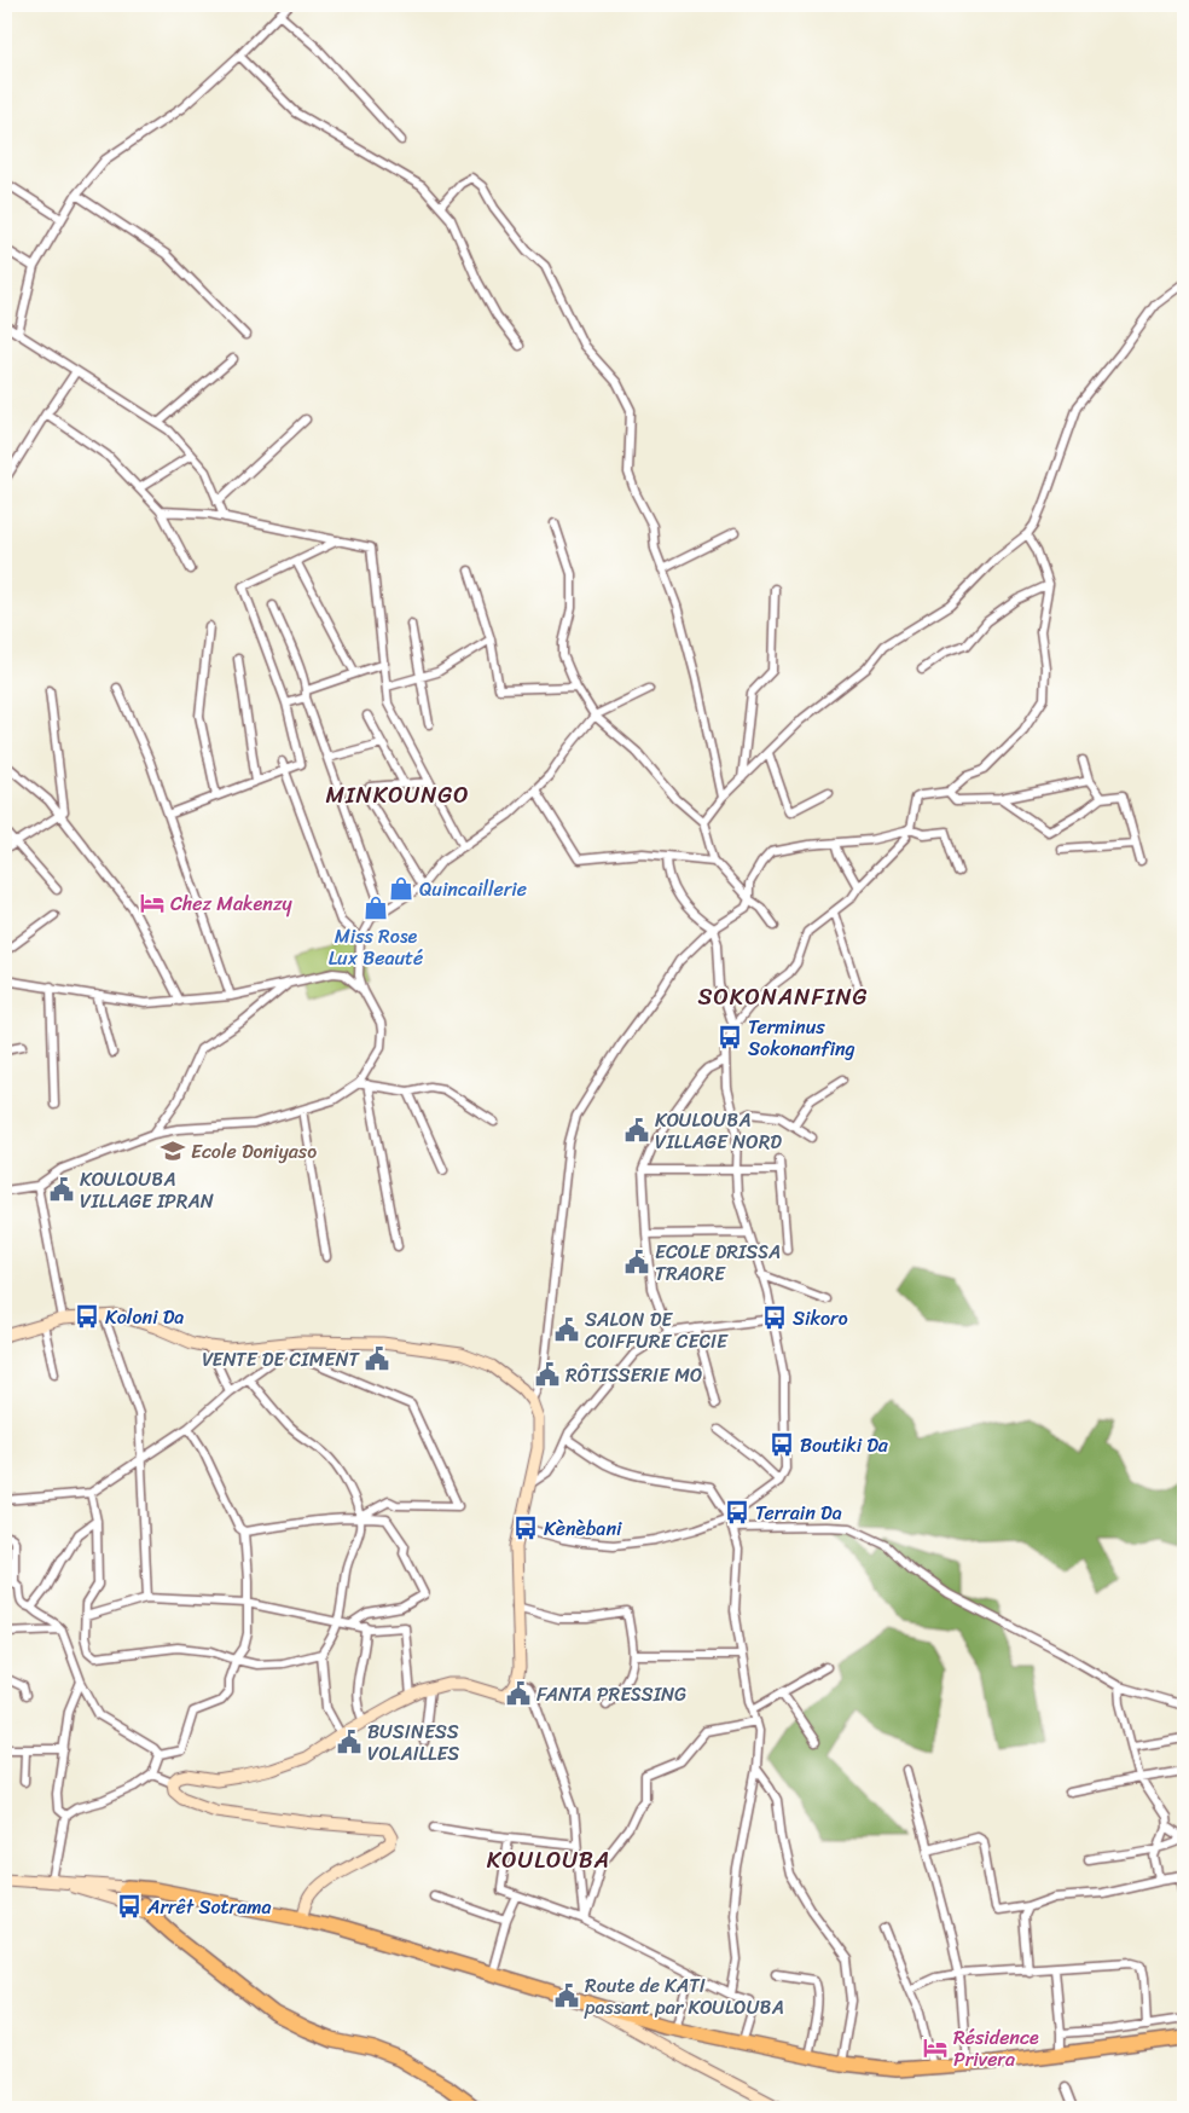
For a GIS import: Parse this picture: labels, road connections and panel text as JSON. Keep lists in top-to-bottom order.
{
  "districts": ["MINKOUNGO", "SOKONANFING", "KOULOUBA"],
  "places": {
    "shop": ["Quincaillerie", "Miss Rose Lux Beauté"],
    "hotel": ["Chez Makenzy", "Résidence Privera"],
    "bus stop": [
      "Terminus Sokonanfing",
      "Koloni Da",
      "Sikoro",
      "Boutiki Da",
      "Terrain Da",
      "Kènèbani",
      "Arrêt Sotrama"
    ],
    "public building": [
      "KOULOUBA VILLAGE NORD",
      "KOULOUBA VILLAGE IPRAN",
      "ECOLE DRISSA TRAORE",
      "SALON DE COIFFURE CECIE",
      "VENTE DE CIMENT",
      "RÔTISSERIE MO",
      "FANTA PRESSING",
      "BUSINESS VOLAILLES",
      "Route de KATI passant par KOULOUBA"
    ],
    "school or university": ["Ecole Doniyaso"]
  }
}
